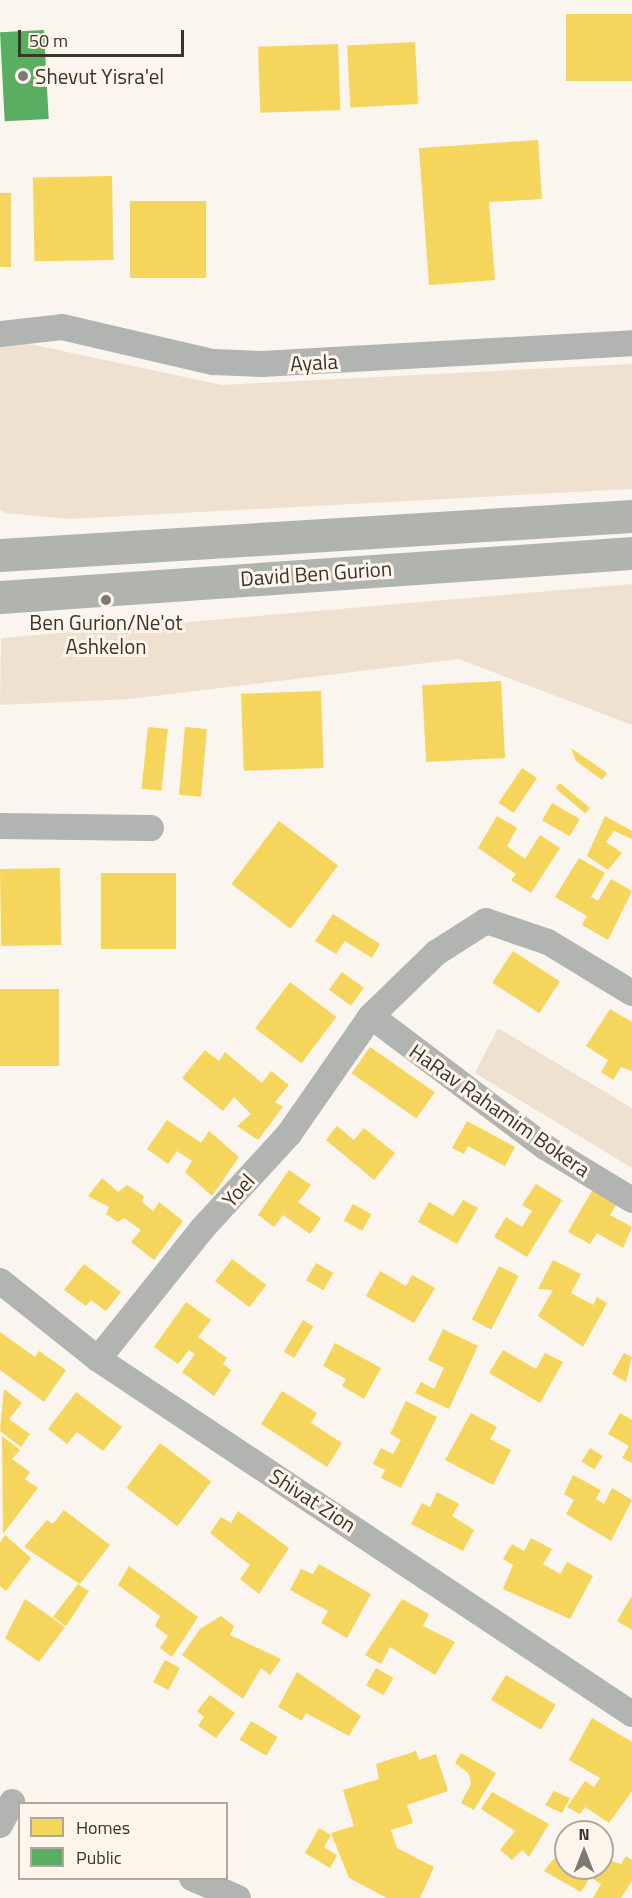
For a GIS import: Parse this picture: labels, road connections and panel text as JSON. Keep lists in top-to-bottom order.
{
  "streets": {
    "main road": ["David Ben Gurion"],
    "street": [
      "Ayala",
      "HaRav Rahamim Bokera",
      "Yoel",
      "Shivat Zion"
    ]
  },
  "crossings": [
    ["HaRav Rahamim Bokera", "Yoel"],
    ["Yoel", "Shivat Zion"]
  ],
  "places": ["Shevut Yisra'el", "Ben Gurion/Ne'ot Ashkelon"],
  "legend": ["Homes", "Public"],
  "scale_bar": "50 m",
  "north": "top"
}
